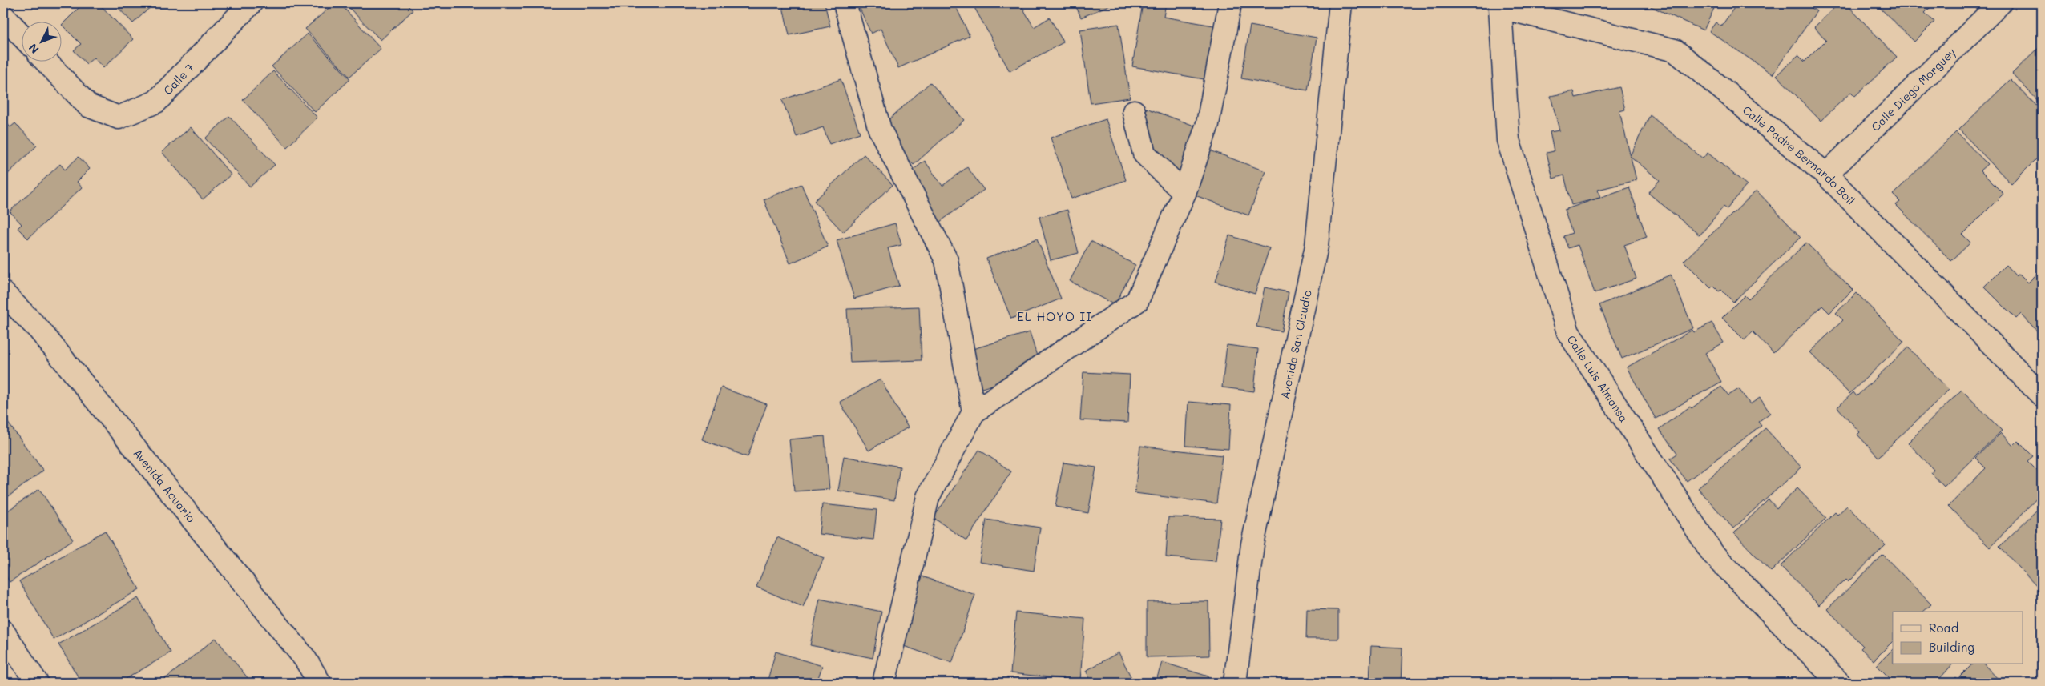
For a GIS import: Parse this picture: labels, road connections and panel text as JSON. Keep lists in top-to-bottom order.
{
  "streets": {
    "street": [
      "Calle 7",
      "Calle Diego Morguey",
      "Calle Padre Bernardo Boil",
      "Avenida San Claudio",
      "Calle Luis Almansa",
      "Avenida Acuario"
    ]
  },
  "crossings": [
    ["Calle Diego Morguey", "Calle Padre Bernardo Boil"],
    ["Calle Padre Bernardo Boil", "Calle Luis Almansa"]
  ],
  "districts": ["EL HOYO II"],
  "legend": ["Road", "Building"],
  "north": "bottom left"
}
